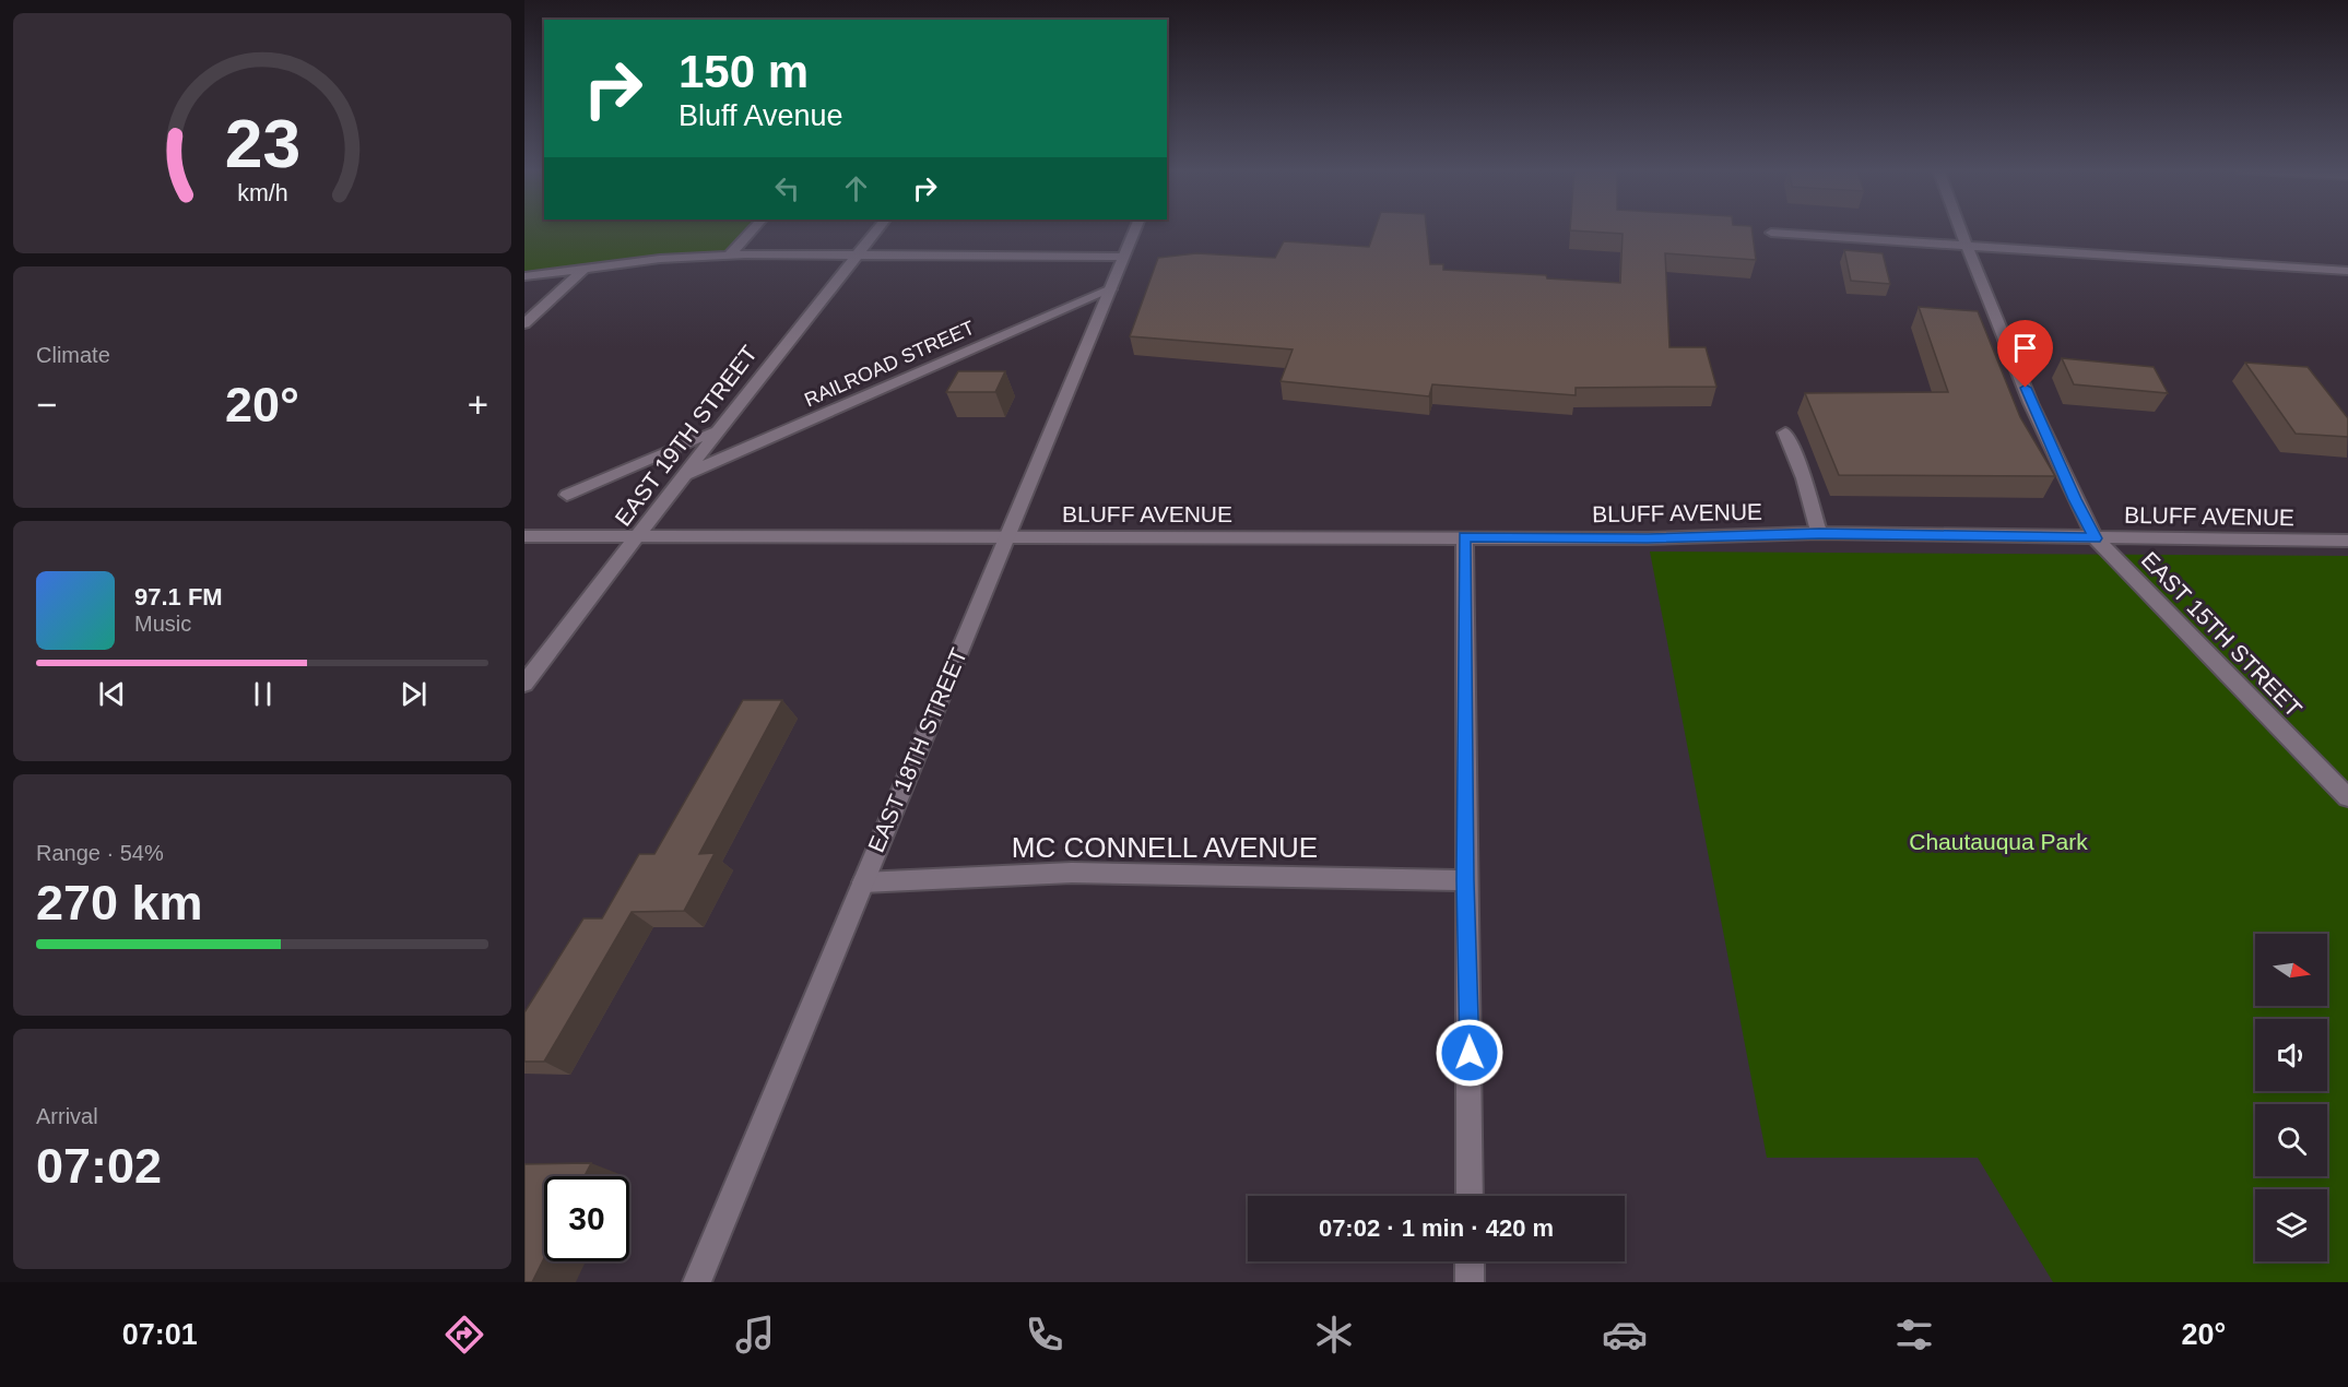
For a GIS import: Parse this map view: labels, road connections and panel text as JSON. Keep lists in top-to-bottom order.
{
  "streets": {
    "street": [
      "RAILROAD STREET",
      "EAST 19TH STREET",
      "BLUFF AVENUE",
      "EAST 15TH STREET",
      "EAST 18TH STREET",
      "MC CONNELL AVENUE"
    ]
  },
  "crossings": [
    ["RAILROAD STREET", "EAST 19TH STREET"],
    ["RAILROAD STREET", "EAST 18TH STREET"],
    ["EAST 19TH STREET", "BLUFF AVENUE"],
    ["BLUFF AVENUE", "EAST 15TH STREET"],
    ["BLUFF AVENUE", "EAST 18TH STREET"],
    ["EAST 18TH STREET", "MC CONNELL AVENUE"]
  ],
  "parks": ["Chautauqua Park"],
  "north": "right",
  "page": {
    "turn": ["150 m", "Bluff Avenue"],
    "tile": [
      "Climate",
      ["Range · 54%", "270 km"],
      ["Arrival", "07:02"]
    ],
    "heat": ["−", "20°", "+"],
    "song": ["97.1 FM", "Music"],
    "limit": "30",
    "trip": "07:02 · 1 min · 420 m",
    "tabs": ["07:01", "20°"],
    "gauge": ["23", "km/h"]
  }
}
